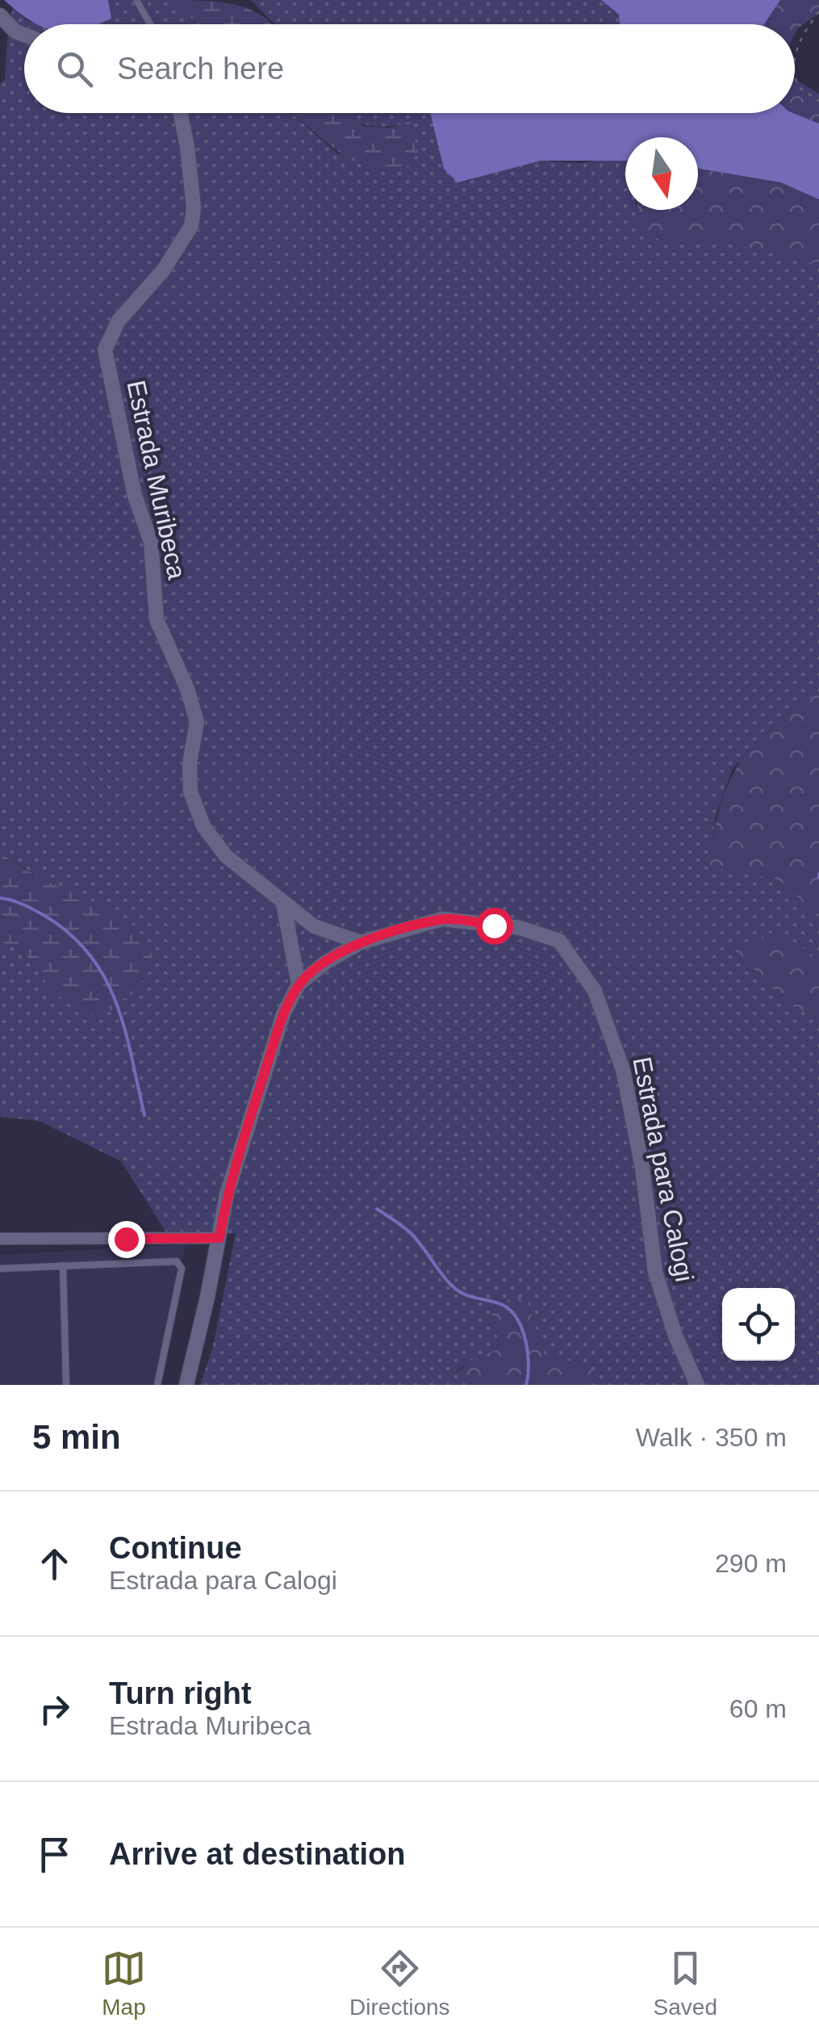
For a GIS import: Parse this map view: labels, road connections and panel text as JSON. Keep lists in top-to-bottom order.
{
  "streets": {
    "street": ["Estrada Muribeca", "Estrada para Calogi"]
  },
  "crossings": [
    ["Estrada Muribeca", "Estrada para Calogi"]
  ],
  "north": "bottom",
  "page": {
    "search": "Search here",
    "heading": ["5 min", "Walk · 350 m"],
    "list": [
      ["Continue", "Estrada para Calogi", "290 m"],
      ["Turn right", "Estrada Muribeca", "60 m"],
      "Arrive at destination"
    ],
    "nav": ["Map", "Directions", "Saved"]
  }
}
